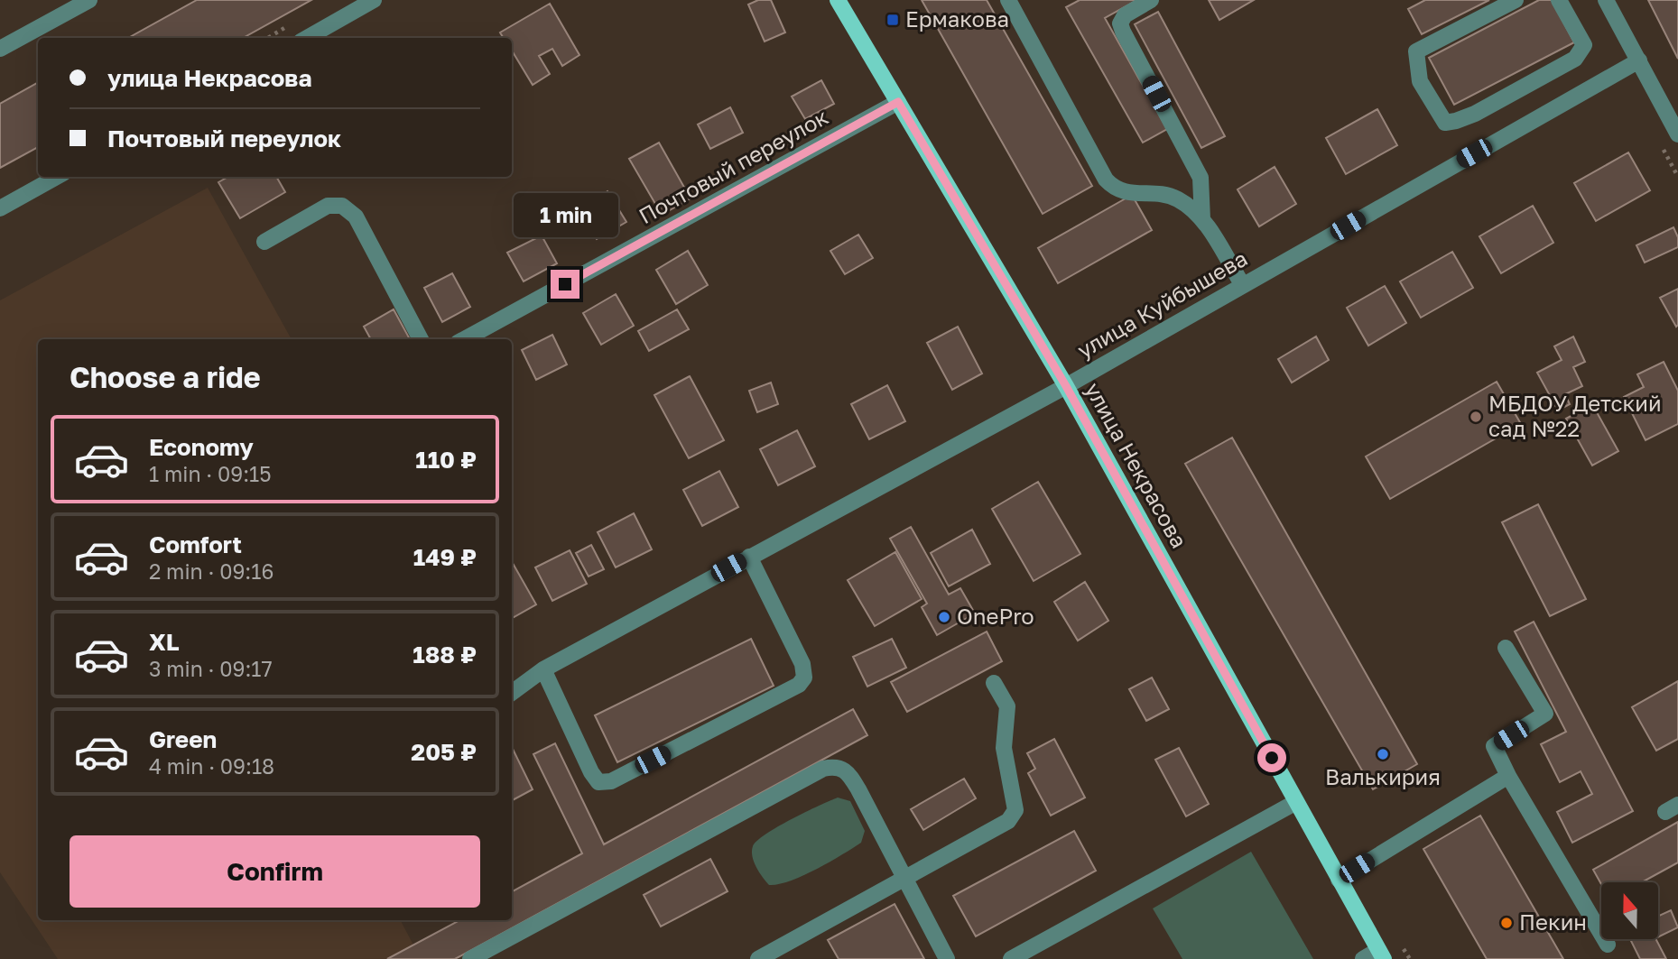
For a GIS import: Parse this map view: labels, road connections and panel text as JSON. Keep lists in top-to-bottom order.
{
  "streets": {
    "main road": ["улица Некрасова"],
    "street": ["Почтовый переулок", "улица Куйбышева"]
  },
  "crossings": [
    ["Почтовый переулок", "улица Некрасова"],
    ["улица Куйбышева", "улица Некрасова"]
  ],
  "places": {
    "transit": ["Ермакова"],
    "other": [
      "МБДОУ Детский сад №22",
      "OnePro",
      "Валькирия",
      "Пекин"
    ]
  },
  "north": "top",
  "page": {
    "banner": ["улица Некрасова", "Почтовый переулок"],
    "bubble": "1 min",
    "heading": "Choose a ride",
    "list": [
      {
        "name": "Economy",
        "note": "1 min · 09:15",
        "value": "110 ₽"
      },
      {
        "name": "Comfort",
        "note": "2 min · 09:16",
        "value": "149 ₽"
      },
      {
        "name": "XL",
        "note": "3 min · 09:17",
        "value": "188 ₽"
      },
      {
        "name": "Green",
        "note": "4 min · 09:18",
        "value": "205 ₽"
      }
    ],
    "buttons": "Confirm"
  }
}
